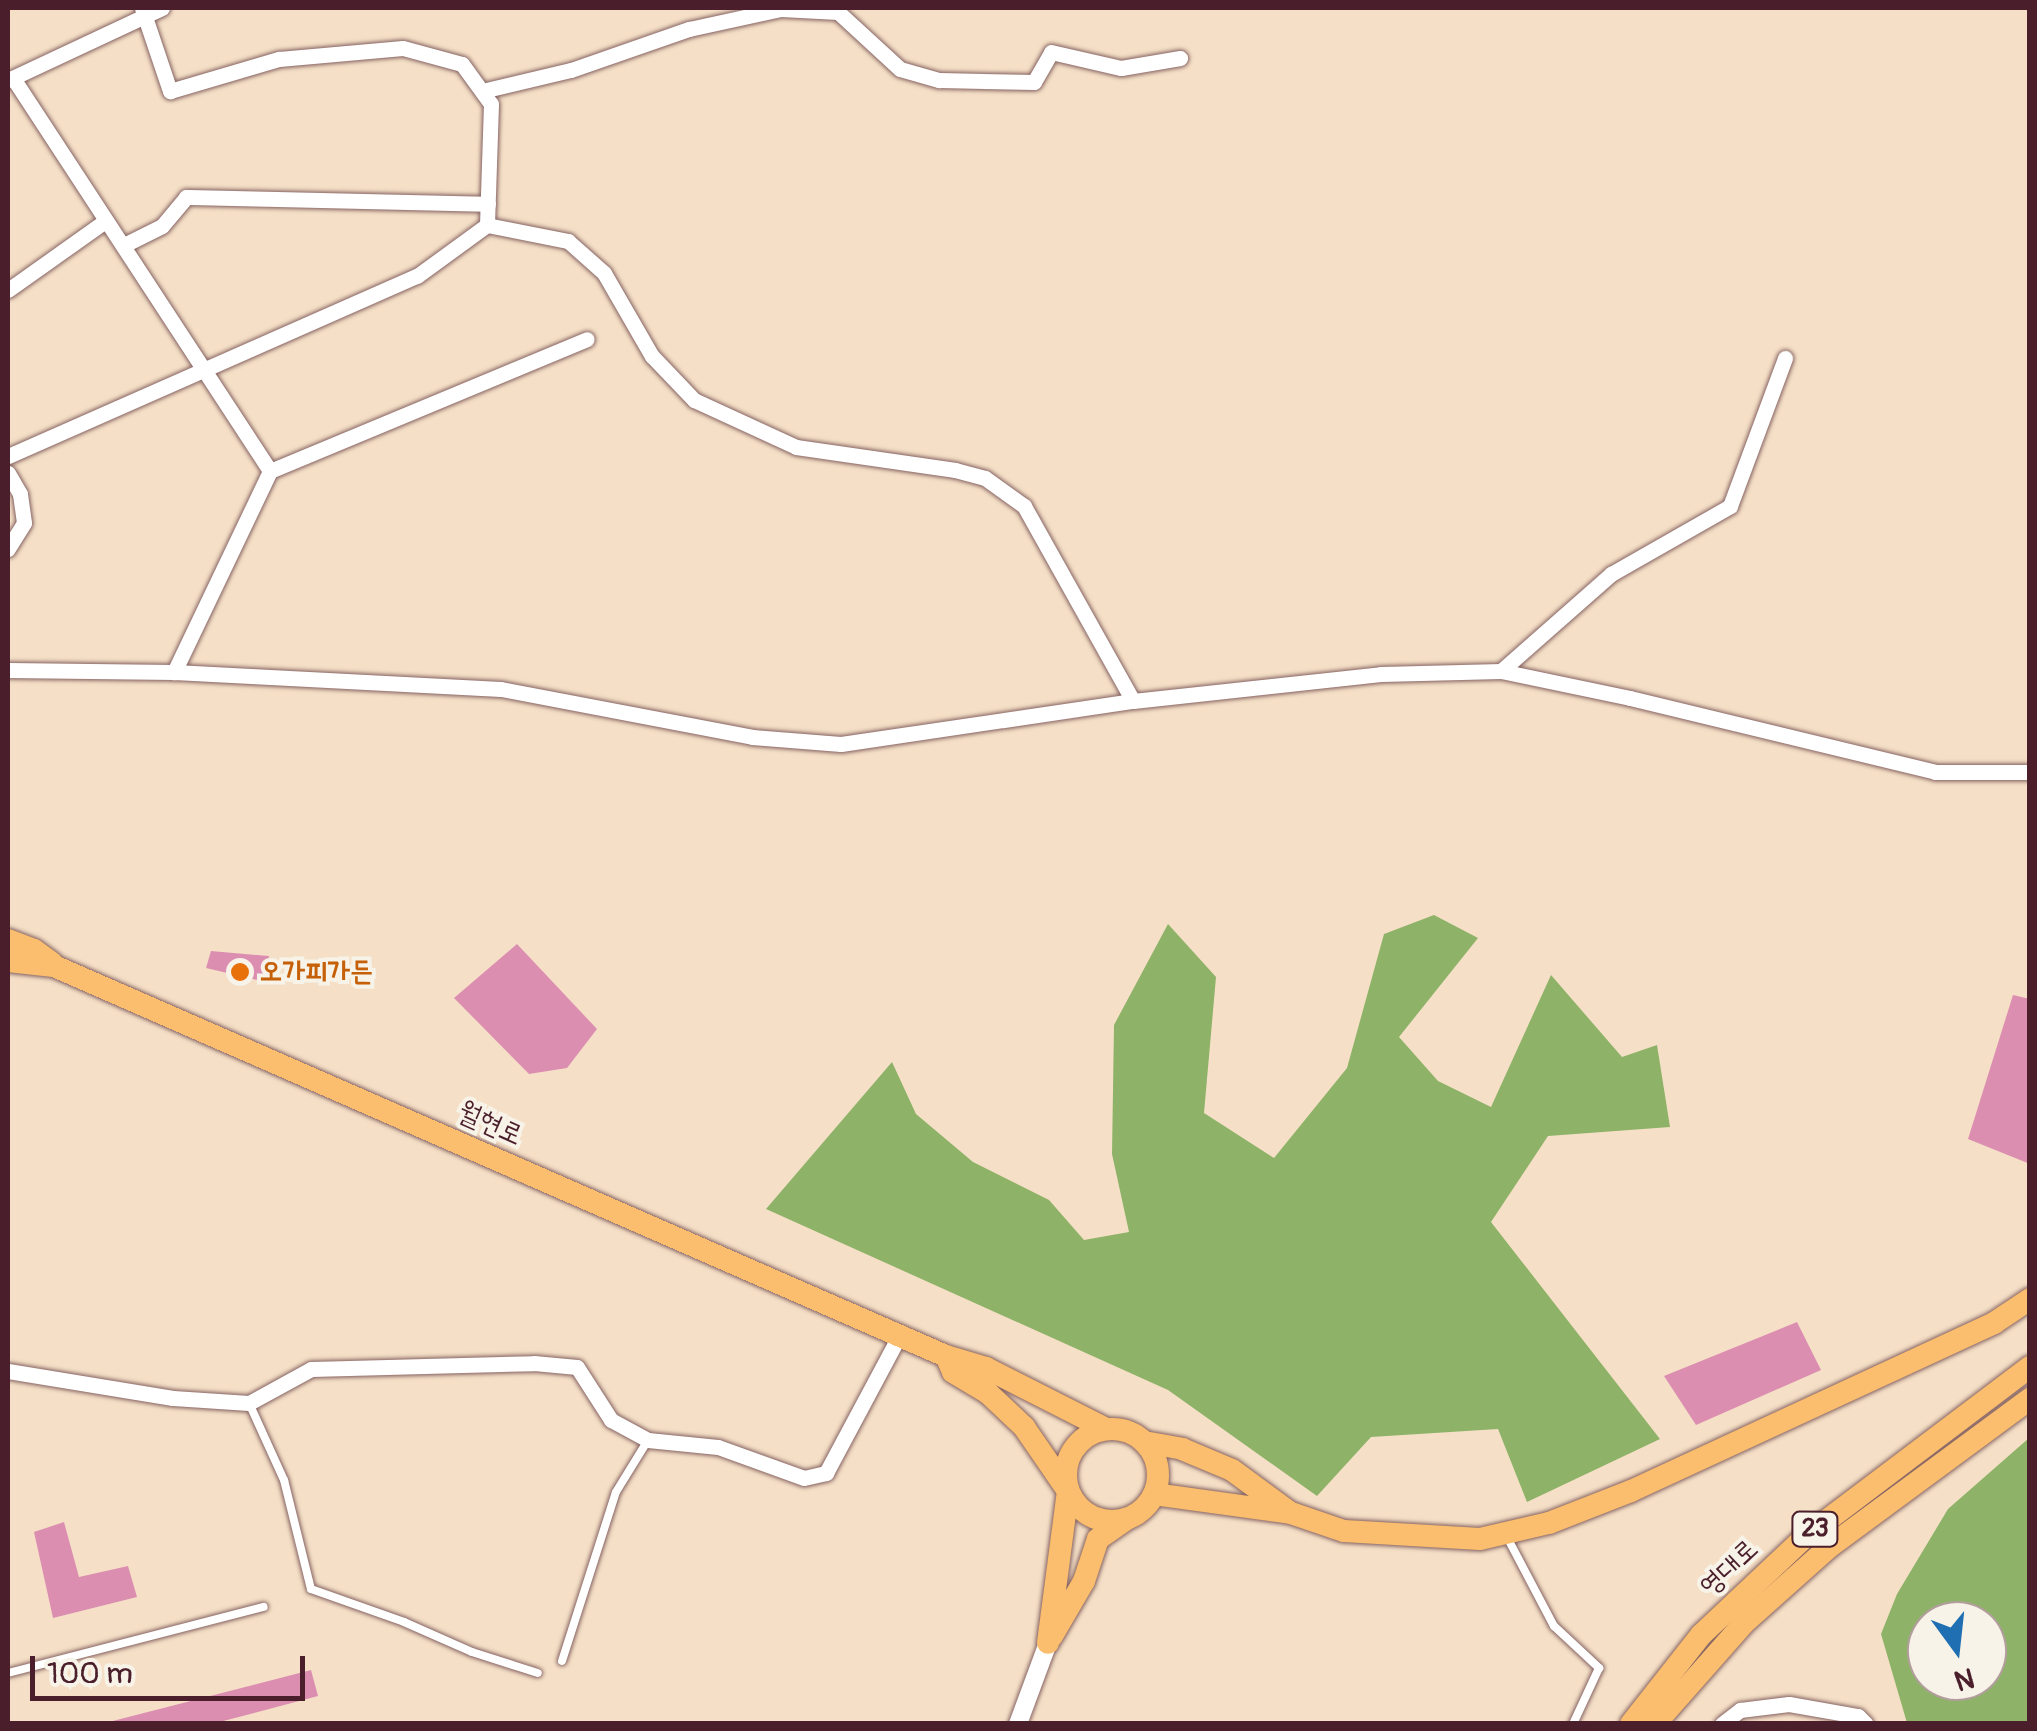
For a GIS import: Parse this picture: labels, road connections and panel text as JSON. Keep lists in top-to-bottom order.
{
  "streets": {
    "main road": ["월현로", "23", "영대로"]
  },
  "places": ["오가피가든"],
  "scale_bar": "100 m",
  "north": "bottom"
}
